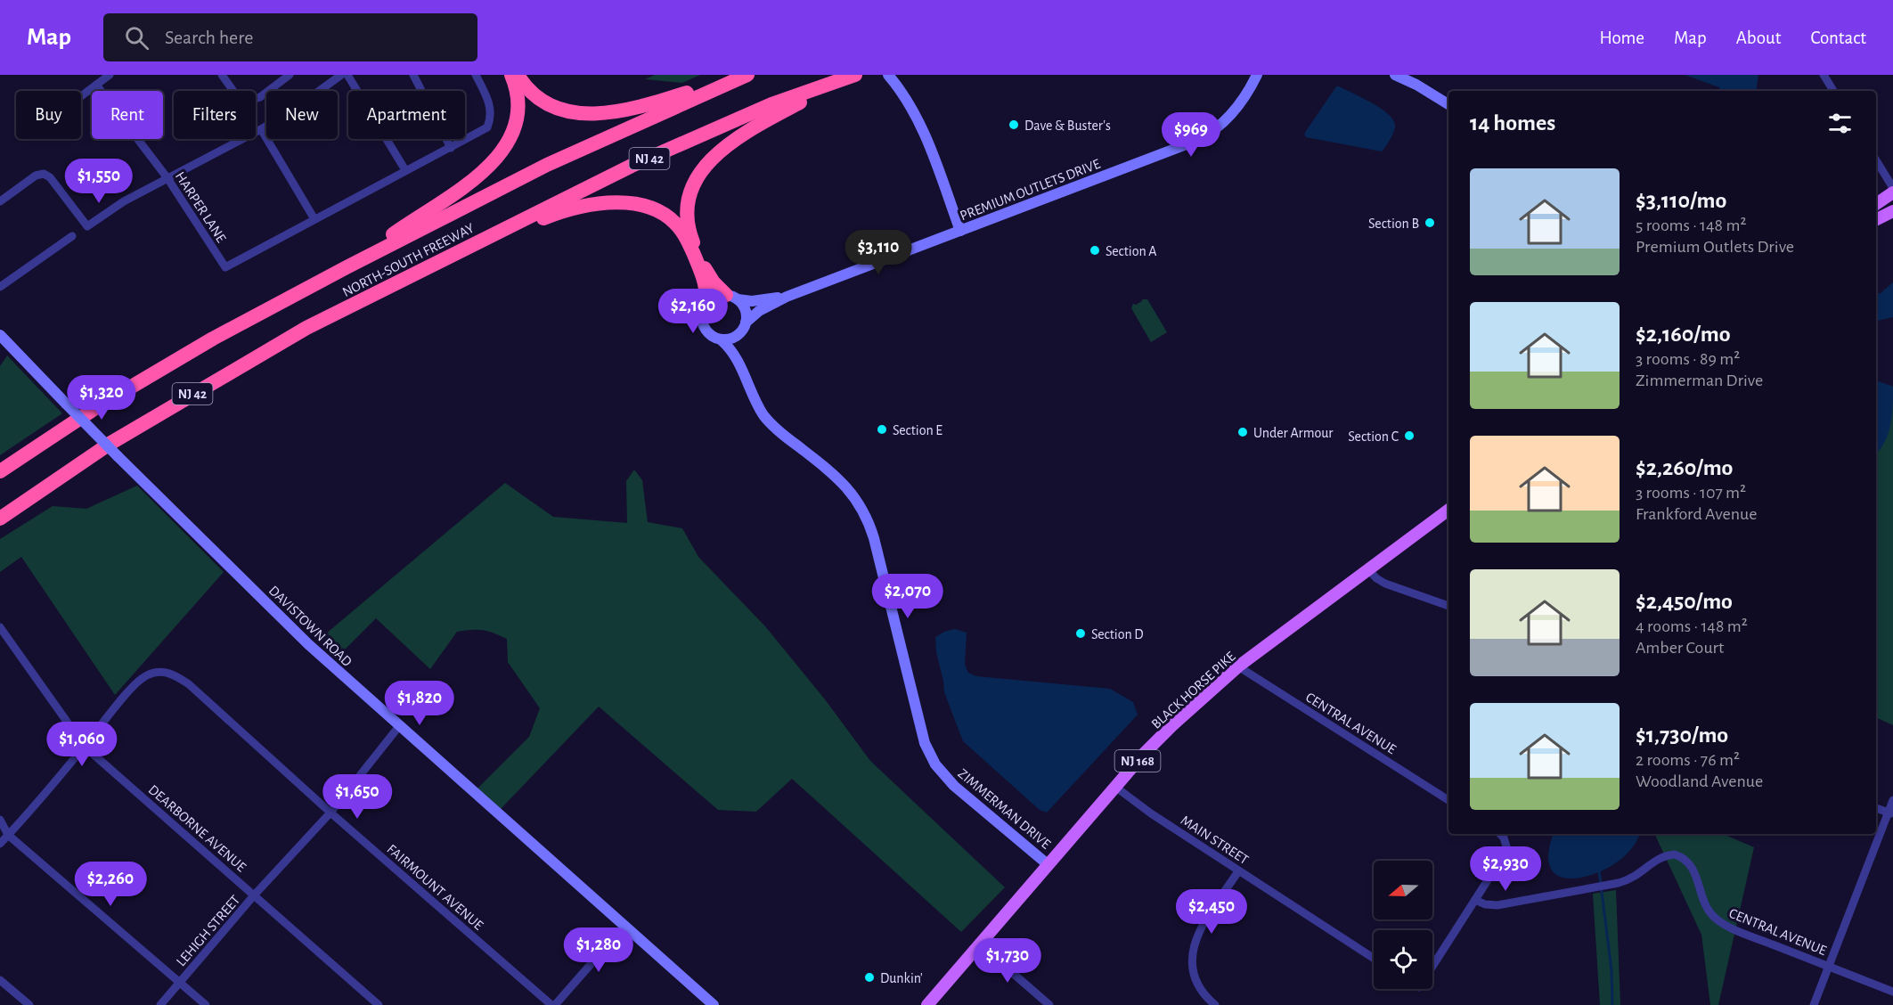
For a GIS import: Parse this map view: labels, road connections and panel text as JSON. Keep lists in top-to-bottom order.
{
  "streets": {
    "highway": ["NJ 42", "NORTH-SOUTH FREEWAY"],
    "main road": ["BLACK HORSE PIKE", "NJ 168"],
    "street": [
      "PREMIUM OUTLETS DRIVE",
      "HARPER LANE",
      "DAVISTOWN ROAD",
      "CENTRAL AVENUE",
      "ZIMMERMAN DRIVE",
      "DEARBORNE AVENUE",
      "MAIN STREET",
      "FAIRMOUNT AVENUE",
      "LEHIGH STREET"
    ]
  },
  "crossings": [
    ["PREMIUM OUTLETS DRIVE", "ZIMMERMAN DRIVE"],
    ["DAVISTOWN ROAD", "LEHIGH STREET"],
    ["BLACK HORSE PIKE", "CENTRAL AVENUE"],
    ["BLACK HORSE PIKE", "ZIMMERMAN DRIVE"],
    ["BLACK HORSE PIKE", "MAIN STREET"],
    ["DEARBORNE AVENUE", "FAIRMOUNT AVENUE"],
    ["DEARBORNE AVENUE", "LEHIGH STREET"],
    ["FAIRMOUNT AVENUE", "LEHIGH STREET"]
  ],
  "places": [
    "Dave & Buster's",
    "Section B",
    "Section A",
    "Section E",
    "Under Armour",
    "Section C",
    "Section D",
    "Dunkin'"
  ],
  "north": "left",
  "page": {
    "header": "Map",
    "search": "Search here",
    "nav": [
      "Home",
      "Map",
      "About",
      "Contact"
    ],
    "chip": [
      "Buy",
      "Rent",
      "Filters",
      "New",
      "Apartment"
    ],
    "heading": "14 homes",
    "price": [
      "$969",
      "$1,550",
      "$3,110",
      "$2,160",
      "$1,320",
      "$2,070",
      "$1,820",
      "$1,060",
      "$1,650",
      "$2,930",
      "$2,260",
      "$2,450",
      "$1,280",
      "$1,730"
    ],
    "list": [
      {
        "name": "$3,110/mo",
        "note": "5 rooms · 148 m² · Premium Outlets Drive"
      },
      {
        "name": "$2,160/mo",
        "note": "3 rooms · 89 m² · Zimmerman Drive"
      },
      {
        "name": "$2,260/mo",
        "note": "3 rooms · 107 m² · Frankford Avenue"
      },
      {
        "name": "$2,450/mo",
        "note": "4 rooms · 148 m² · Amber Court"
      },
      {
        "name": "$1,730/mo",
        "note": "2 rooms · 76 m² · Woodland Avenue"
      }
    ]
  }
}
